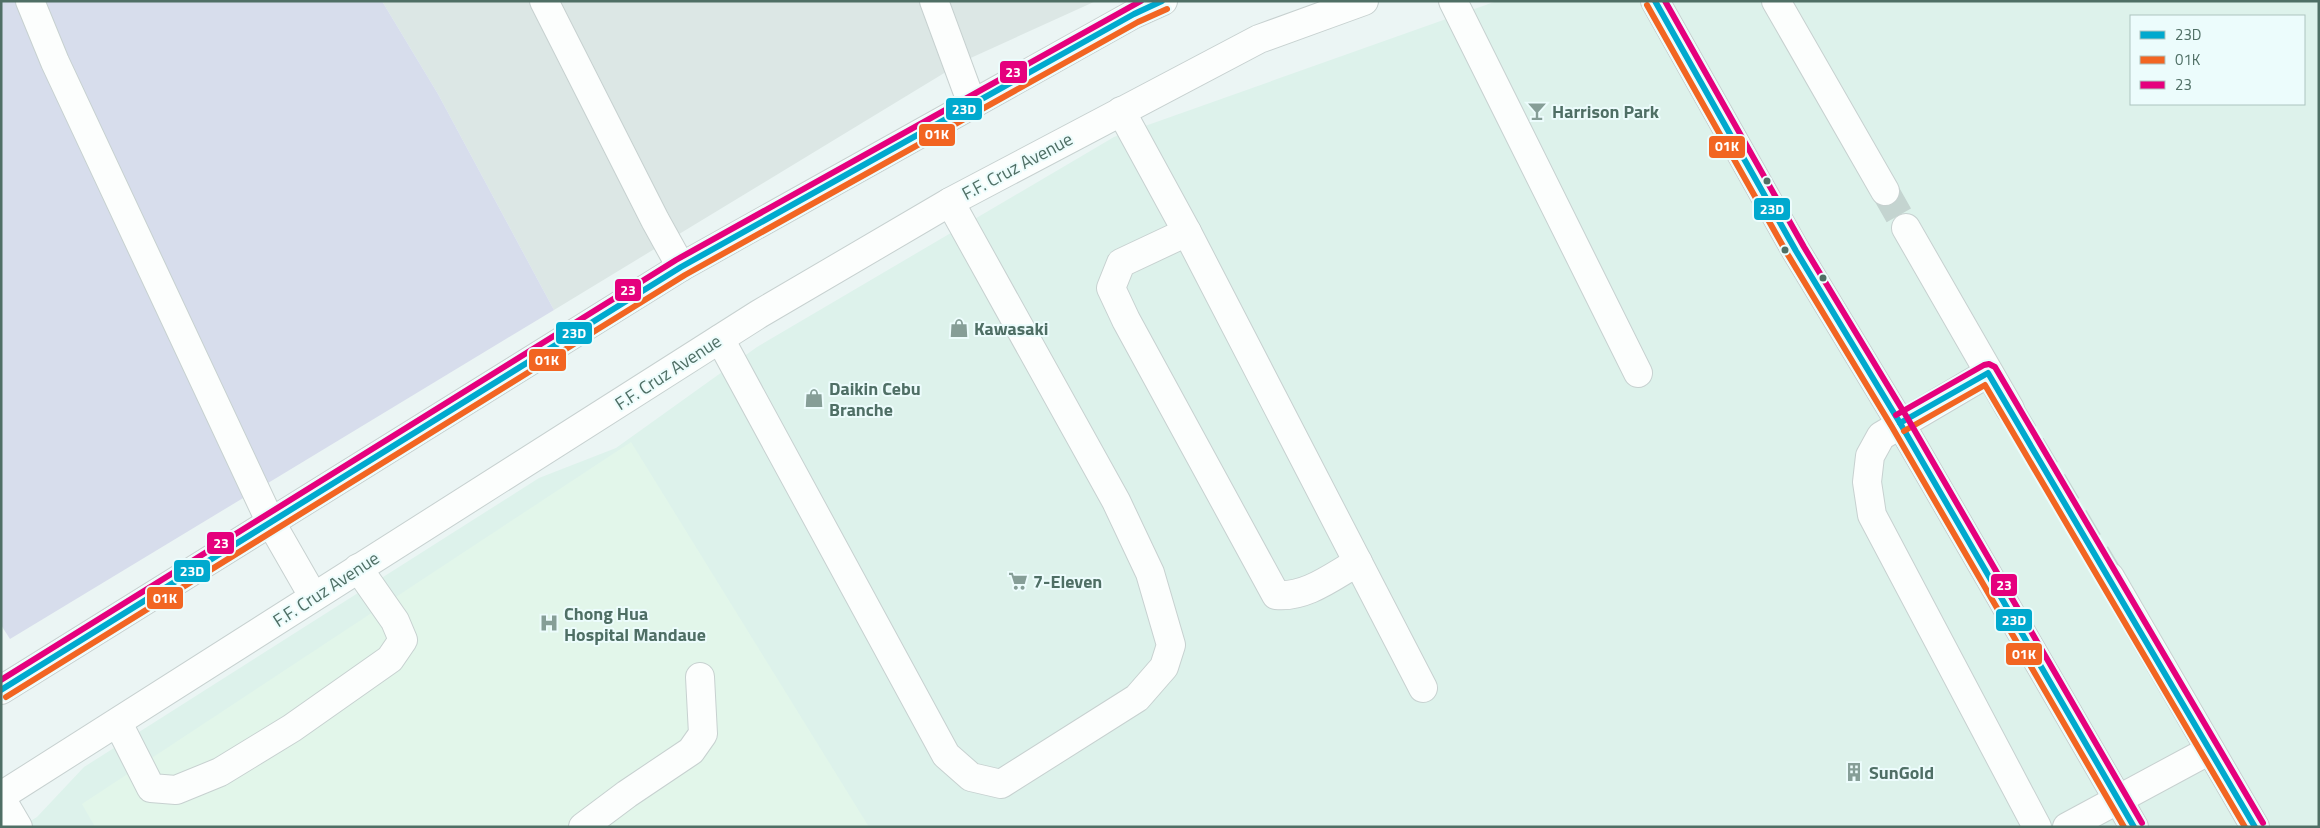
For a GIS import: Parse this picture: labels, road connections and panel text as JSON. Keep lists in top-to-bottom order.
{
  "streets": {
    "street": ["F.F. Cruz Avenue"]
  },
  "places": {
    "bar": ["Harrison Park"],
    "shop": ["Kawasaki", "Daikin Cebu Branche"],
    "supermarket": ["7-Eleven"],
    "hospital": ["Chong Hua Hospital Mandaue"],
    "building": ["SunGold"]
  },
  "lines": ["transit line 23D", "transit line 23", "transit line 01K"],
  "legend": ["23D", "01K", "23"]
}
